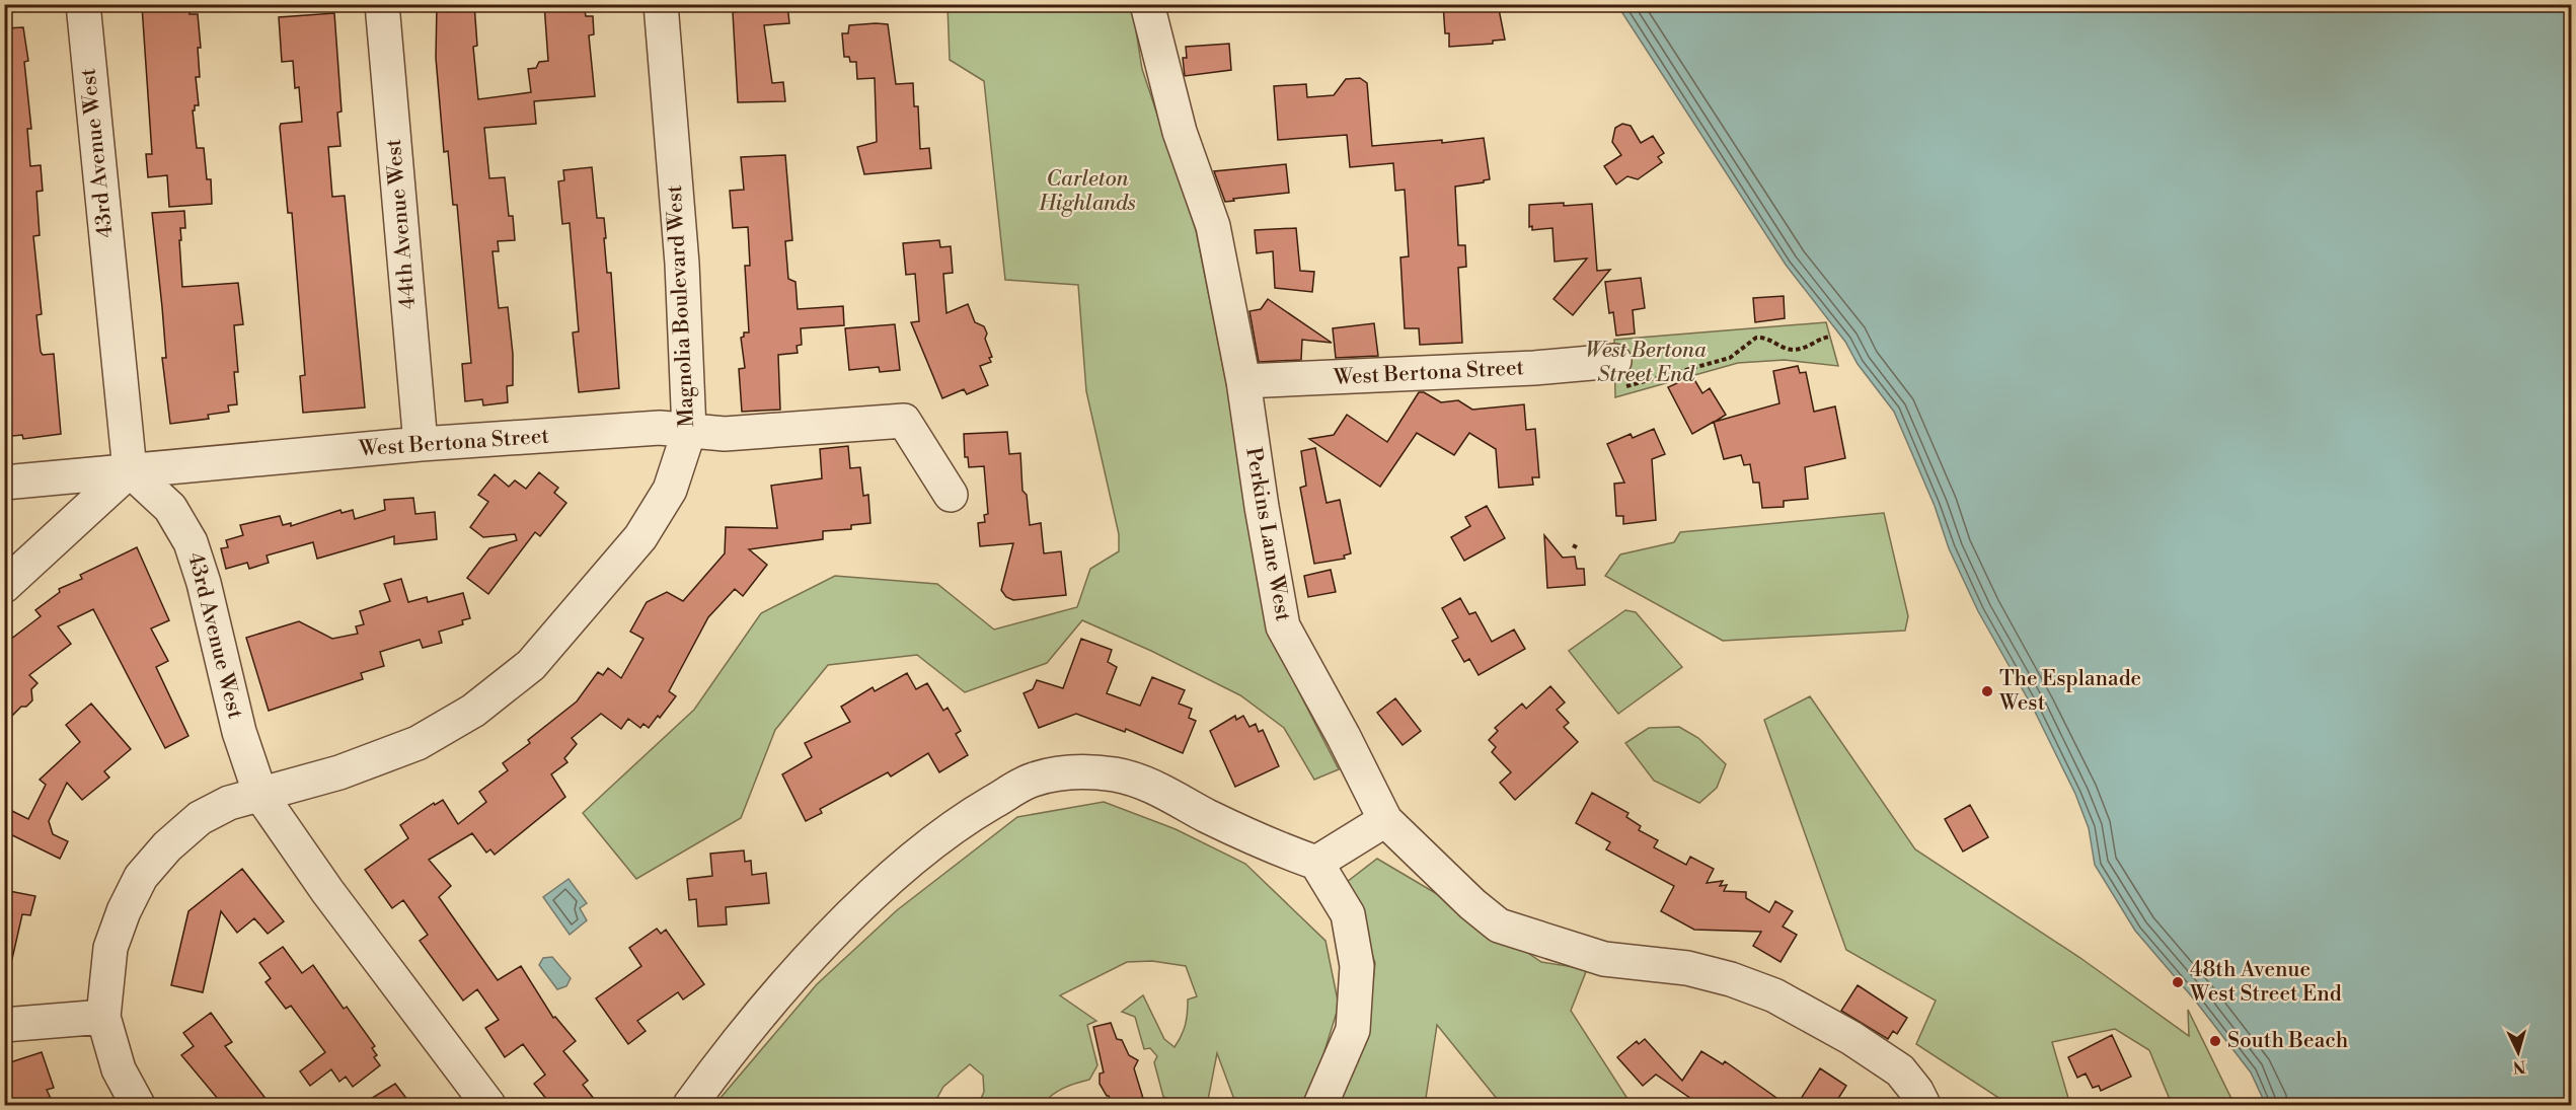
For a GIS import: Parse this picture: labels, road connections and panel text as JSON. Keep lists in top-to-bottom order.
{
  "streets": {
    "street": [
      "43rd Avenue West",
      "44th Avenue West",
      "Magnolia Boulevard West",
      "West Bertona Street",
      "Perkins Lane West"
    ]
  },
  "crossings": [
    ["43rd Avenue West", "Magnolia Boulevard West"],
    ["43rd Avenue West", "West Bertona Street"],
    ["44th Avenue West", "West Bertona Street"],
    ["Magnolia Boulevard West", "West Bertona Street"],
    ["West Bertona Street", "Perkins Lane West"]
  ],
  "parks": ["Carleton Highlands", "West Bertona Street End"],
  "places": ["The Esplanade West", "48th Avenue West Street End", "South Beach"],
  "north": "bottom"
}
